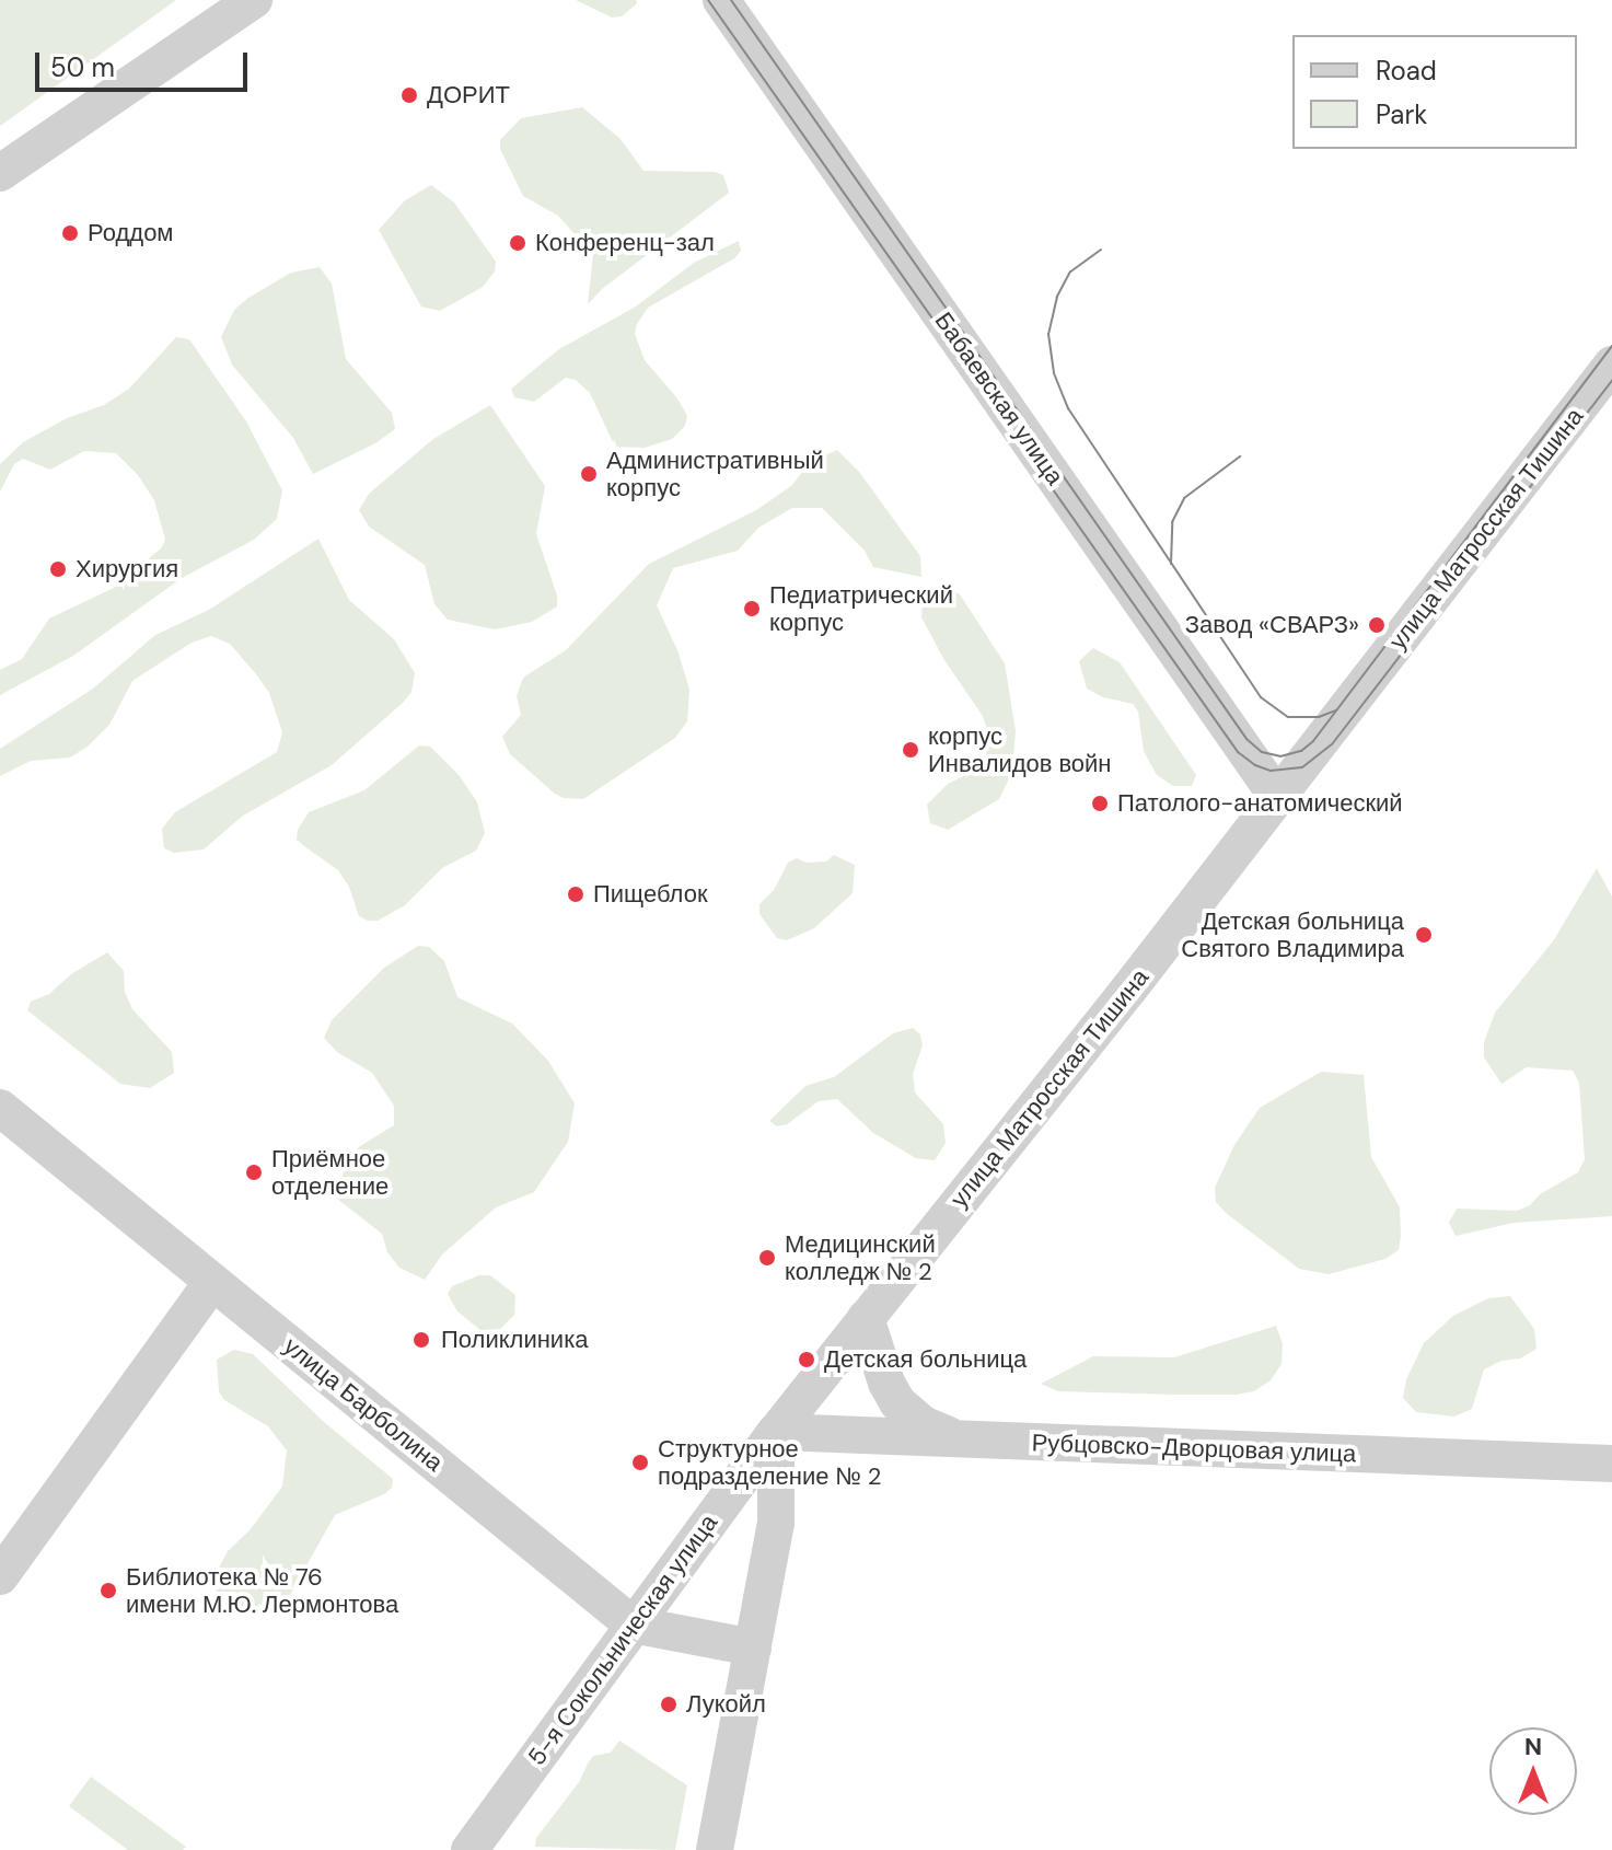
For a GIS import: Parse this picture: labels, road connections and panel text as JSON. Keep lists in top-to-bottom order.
{
  "streets": {
    "street": [
      "Бабаевская улица",
      "улица Матросская Тишина",
      "улица Барболина",
      "Рубцовско-Дворцовая улица",
      "5-я Сокольническая улица"
    ]
  },
  "crossings": [
    ["Бабаевская улица", "улица Матросская Тишина"],
    ["улица Матросская Тишина", "Рубцовско-Дворцовая улица"],
    ["улица Матросская Тишина", "5-я Сокольническая улица"],
    ["улица Барболина", "5-я Сокольническая улица"],
    ["Рубцовско-Дворцовая улица", "5-я Сокольническая улица"]
  ],
  "places": [
    "ДОРИТ",
    "Роддом",
    "Конференц-зал",
    "Административный корпус",
    "Хирургия",
    "Педиатрический корпус",
    "Завод «СВАРЗ»",
    "корпус Инвалидов войн",
    "Патолого-анатомический",
    "Пищеблок",
    "Детская больница Святого Владимира",
    "Приёмное отделение",
    "Медицинский колледж № 2",
    "Поликлиника",
    "Детская больница",
    "Структурное подразделение № 2",
    "Библиотека № 76 имени М.Ю. Лермонтова",
    "Лукойл"
  ],
  "legend": ["Road", "Park"],
  "scale_bar": "50 m",
  "north": "top"
}
